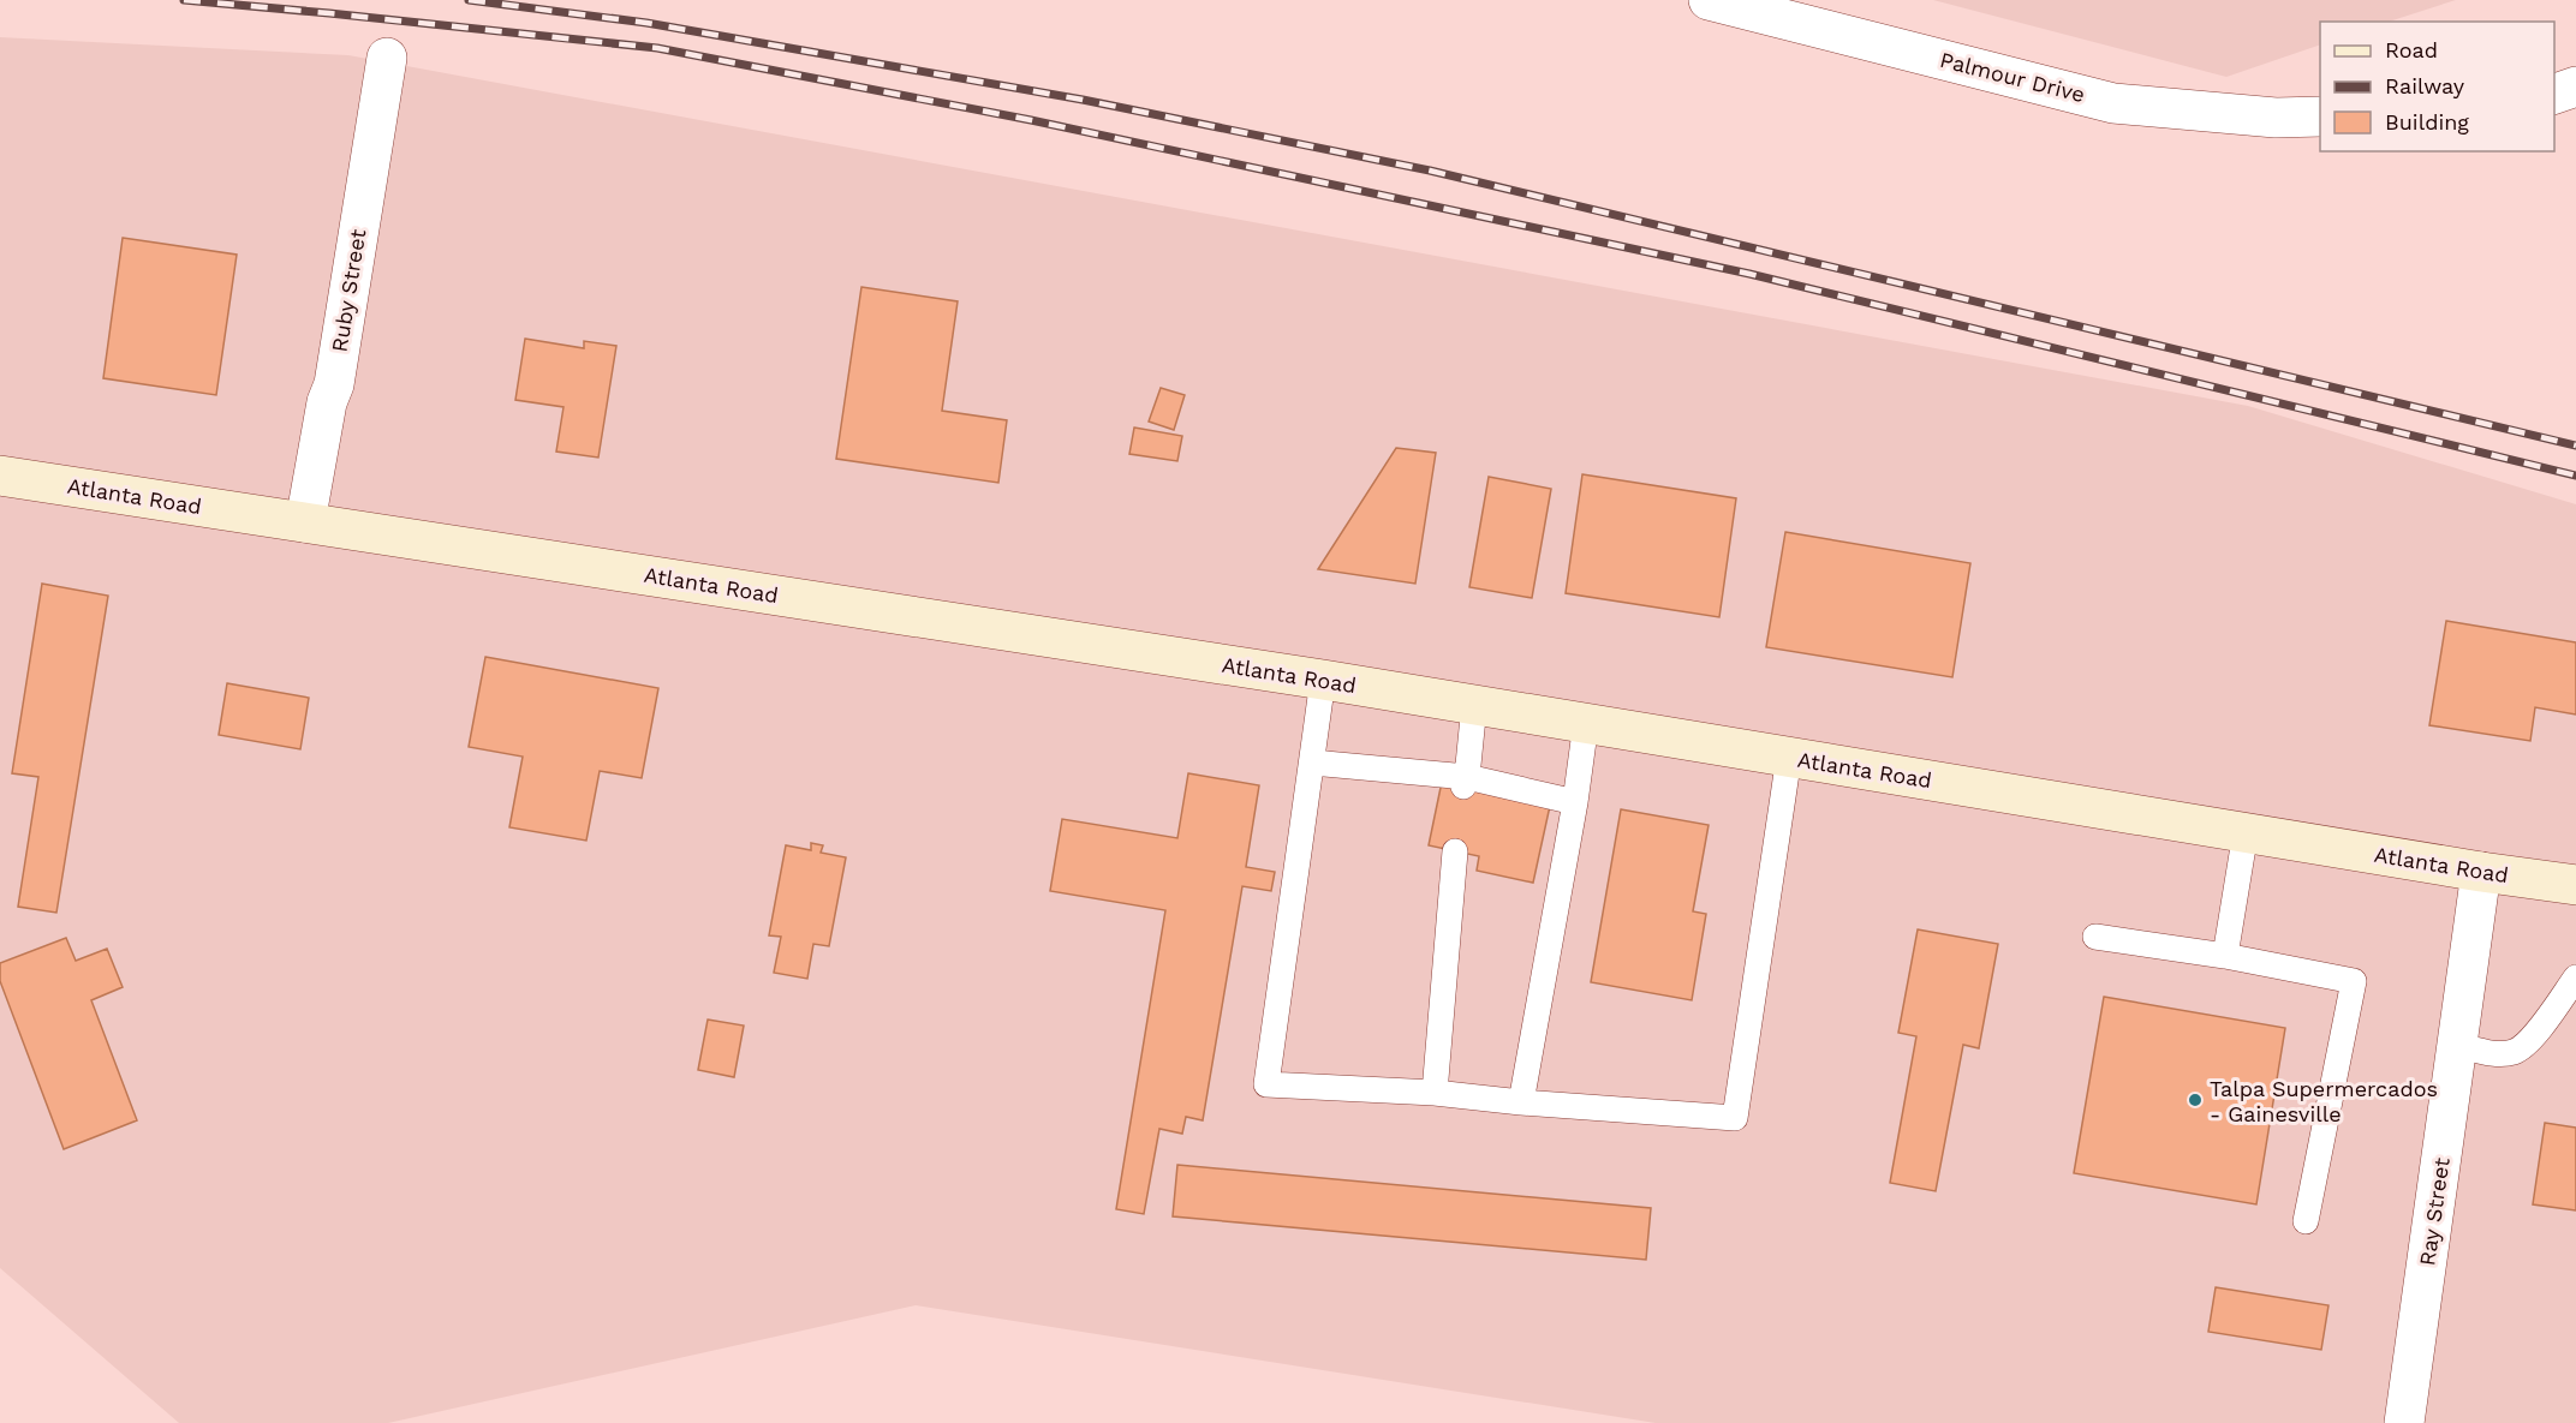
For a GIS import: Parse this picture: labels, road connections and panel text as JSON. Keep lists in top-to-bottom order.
{
  "streets": {
    "main road": ["Atlanta Road"],
    "street": ["Palmour Drive", "Ruby Street", "Ray Street"]
  },
  "crossings": [
    ["Ruby Street", "Atlanta Road"],
    ["Atlanta Road", "Ray Street"]
  ],
  "places": ["Talpa Supermercados - Gainesville"],
  "legend": ["Road", "Railway", "Building"]
}
